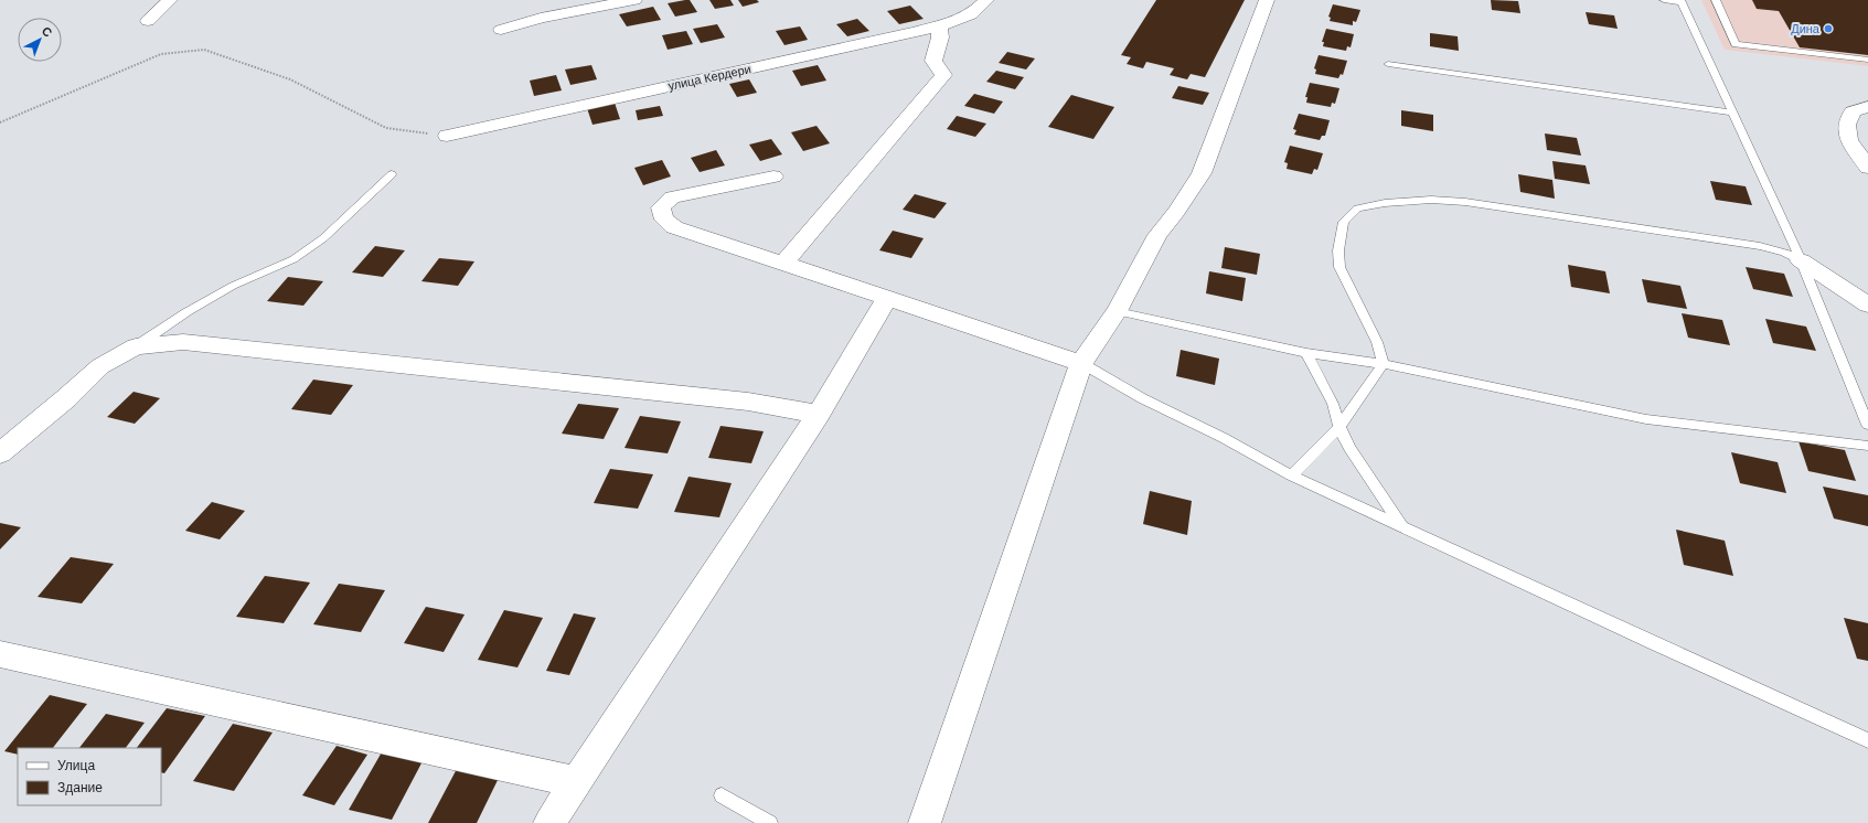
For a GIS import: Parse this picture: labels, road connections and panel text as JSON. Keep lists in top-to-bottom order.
{
  "streets": {
    "street": ["улица Кердери"]
  },
  "places": ["Дина"],
  "legend": ["Улица", "Здание"],
  "north": "top right"
}
